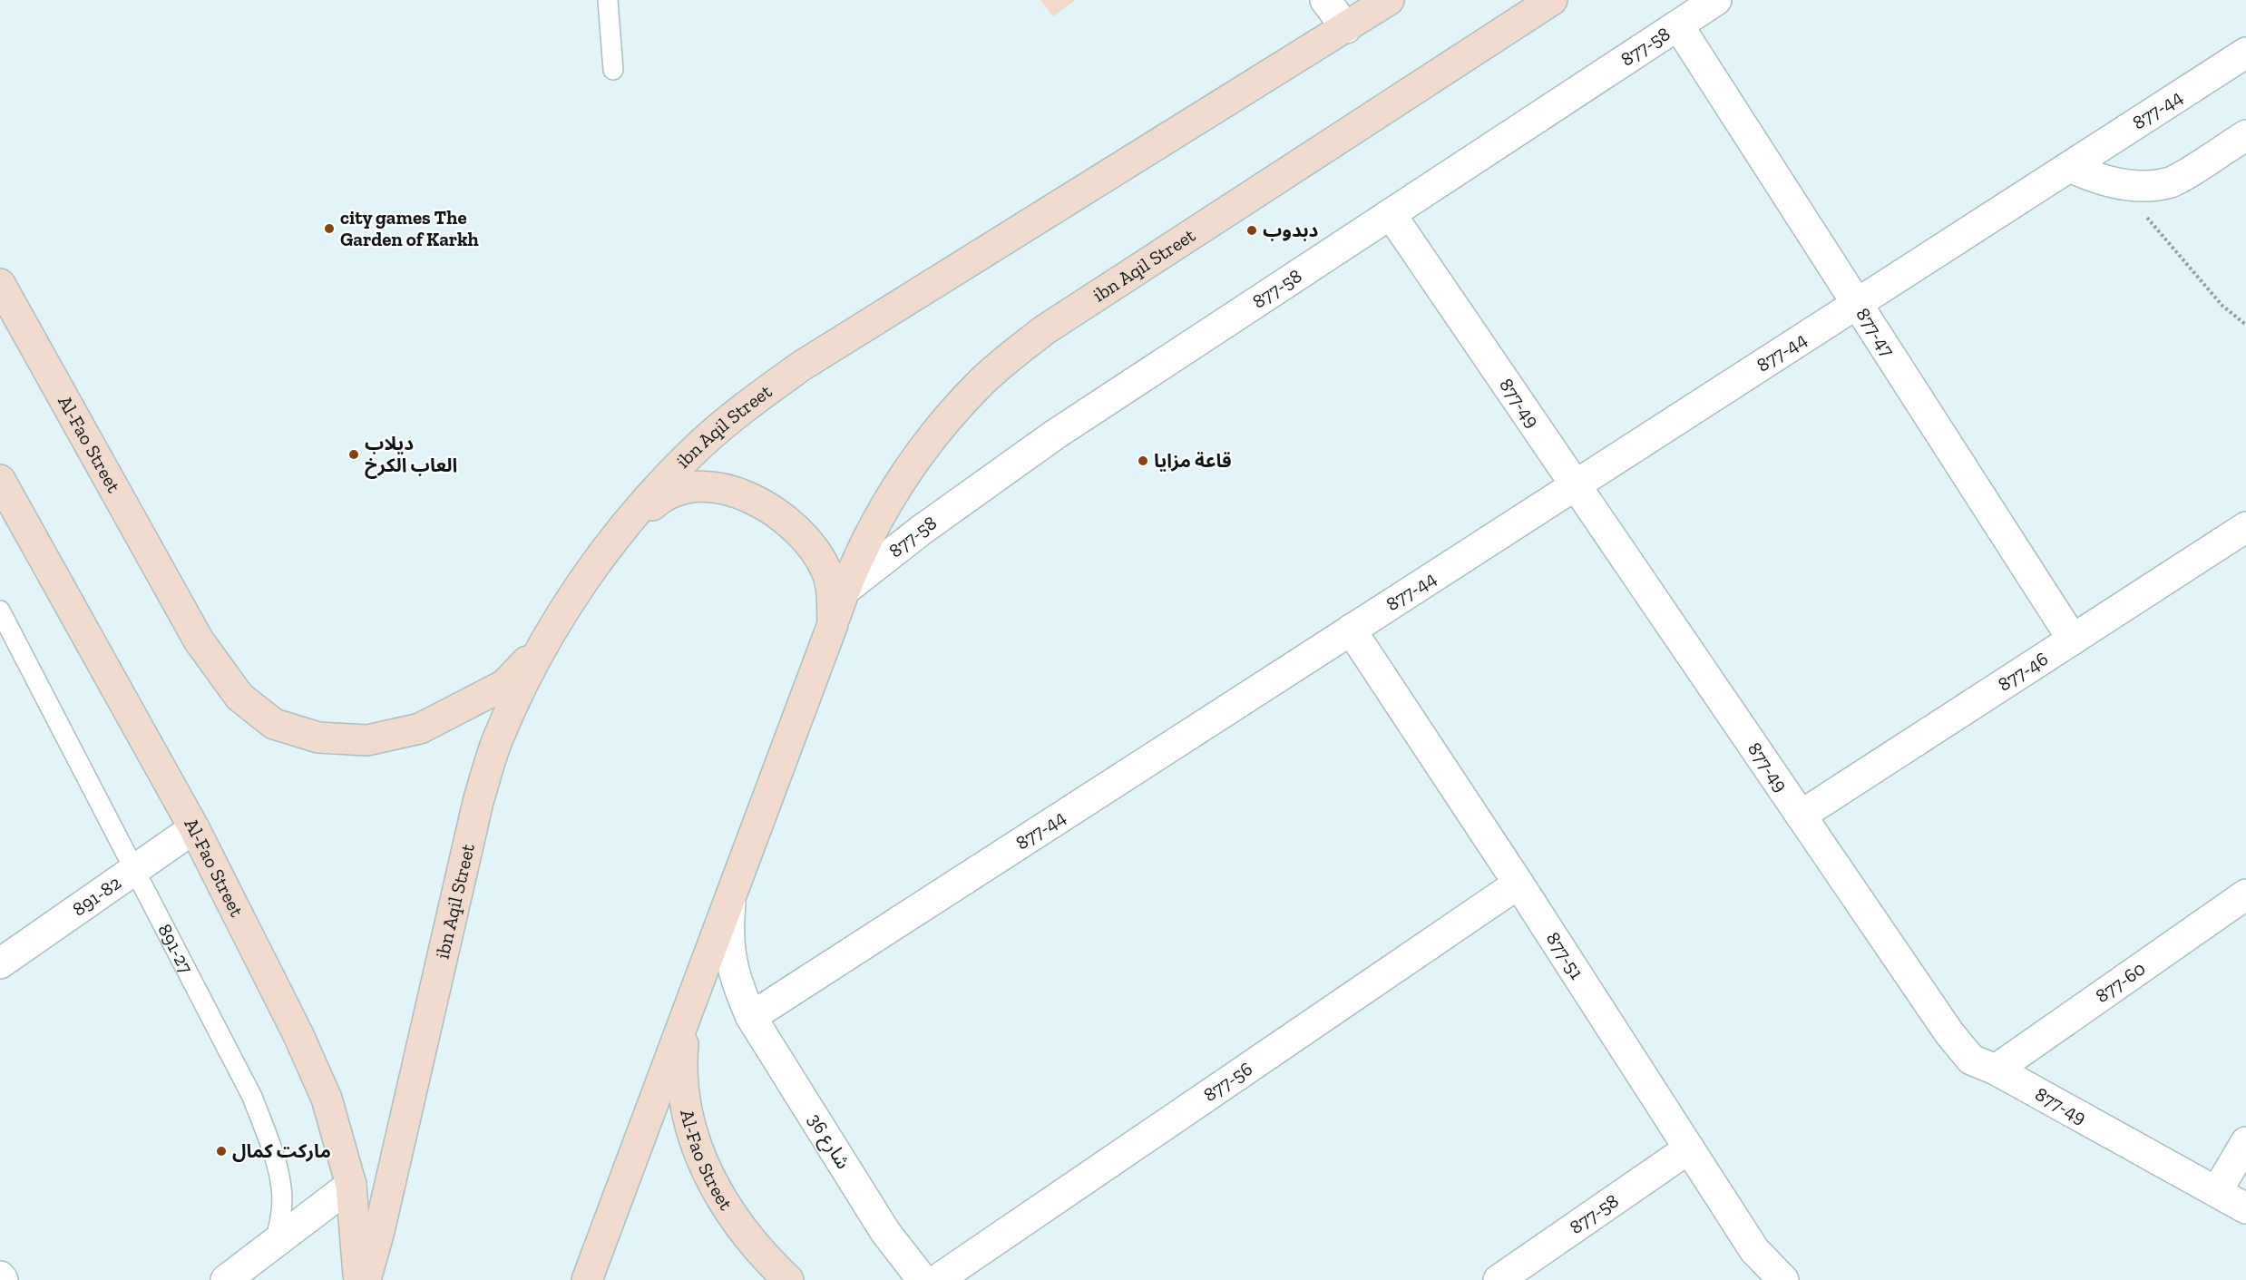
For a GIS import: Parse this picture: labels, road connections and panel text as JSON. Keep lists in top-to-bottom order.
{
  "streets": {
    "main road": ["ibn Aqil Street", "Al-Fao Street"],
    "street": [
      "877-58",
      "877-44",
      "877-47",
      "877-49",
      "877-46",
      "891-82",
      "877-51",
      "877-60",
      "877-56",
      "شارع 36"
    ],
    "lane": ["891-27"]
  },
  "crossings": [
    ["877-58", "ibn Aqil Street"],
    ["877-58", "877-47"],
    ["877-58", "877-49"],
    ["877-58", "877-51"],
    ["877-44", "877-47"],
    ["877-44", "877-49"],
    ["877-44", "877-51"],
    ["877-44", "شارع 36"],
    ["ibn Aqil Street", "Al-Fao Street"],
    ["ibn Aqil Street", "شارع 36"],
    ["877-47", "877-46"],
    ["877-49", "877-46"],
    ["877-49", "877-60"],
    ["Al-Fao Street", "891-82"],
    ["Al-Fao Street", "شارع 36"],
    ["891-82", "891-27"],
    ["877-51", "877-56"]
  ],
  "places": [
    "city games The Garden of Karkh",
    "دبدوب",
    "ديلاب العاب الكرخ",
    "قاعة مزايا",
    "ماركت كمال"
  ]
}
